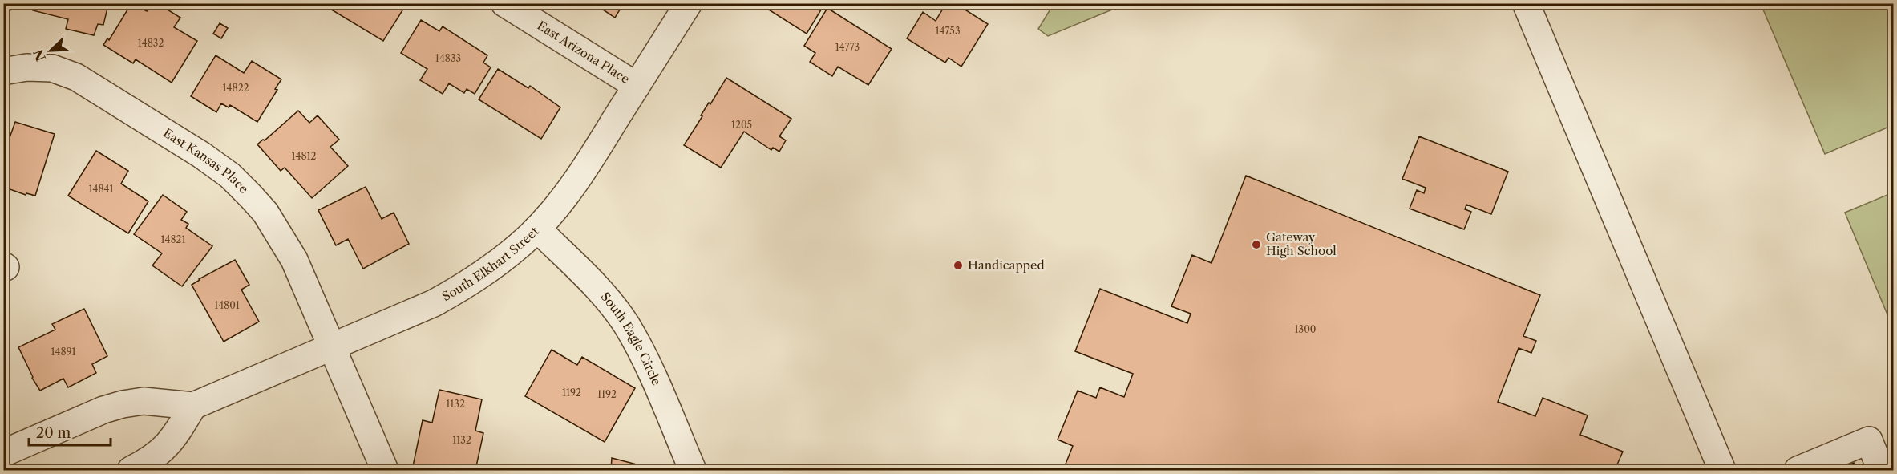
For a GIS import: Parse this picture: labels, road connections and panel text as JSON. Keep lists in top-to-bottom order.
{
  "streets": {
    "street": [
      "East Arizona Place",
      "East Kansas Place",
      "South Elkhart Street",
      "South Eagle Circle"
    ]
  },
  "crossings": [
    ["East Arizona Place", "South Elkhart Street"],
    ["East Kansas Place", "South Elkhart Street"],
    ["South Elkhart Street", "South Eagle Circle"]
  ],
  "places": ["Gateway High School", "Handicapped"],
  "house_numbers": [
    "14753",
    "14832",
    "14773",
    "14833",
    "14822",
    "1205",
    "14812",
    "14841",
    "14821",
    "14801",
    "1300",
    "14891",
    "1192",
    "1192",
    "1132",
    "1132"
  ],
  "scale_bar": "20 m",
  "north": "bottom left"
}
